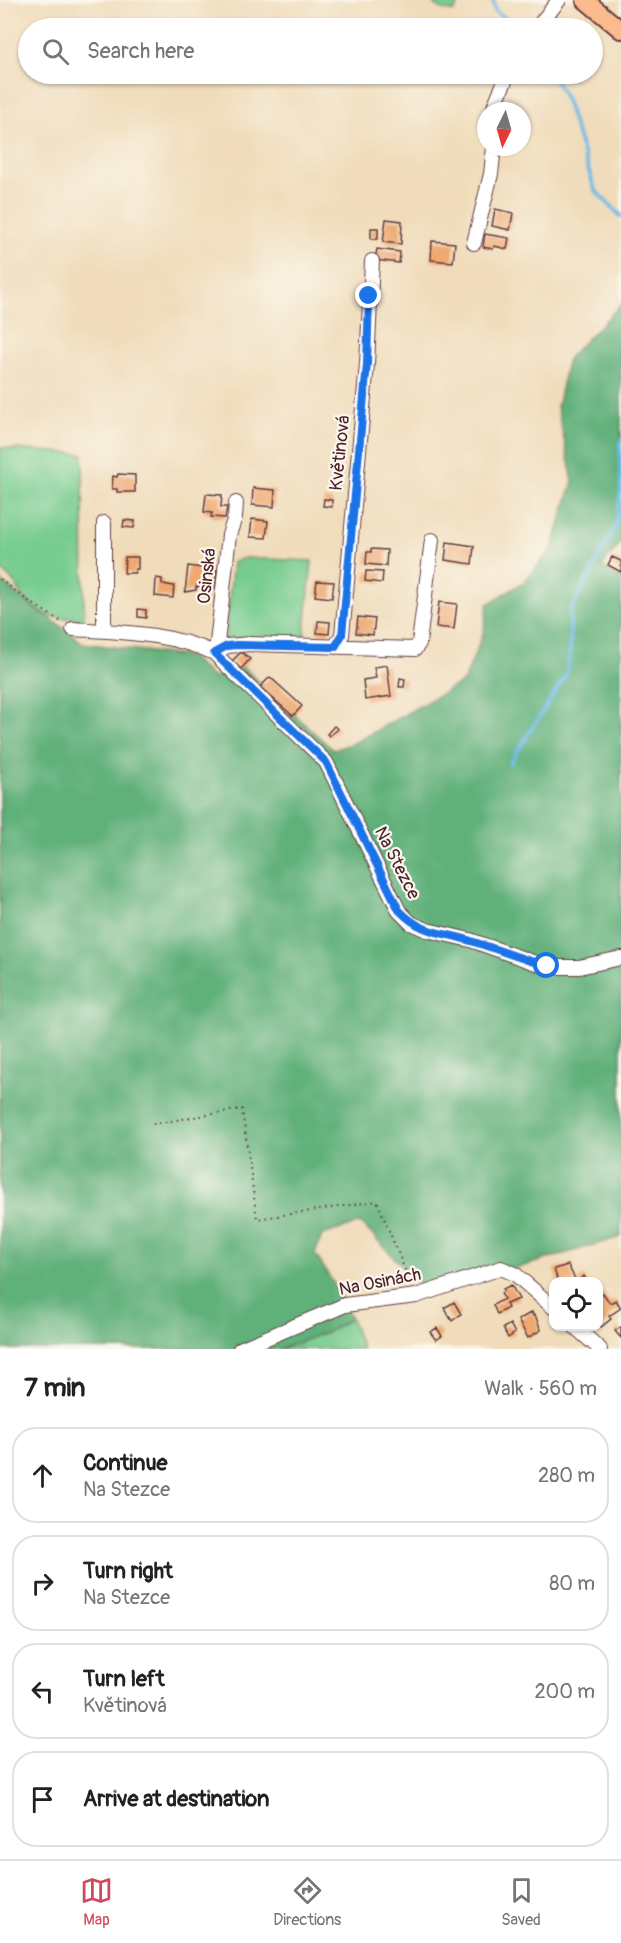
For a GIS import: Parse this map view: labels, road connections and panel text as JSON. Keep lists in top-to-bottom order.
{
  "streets": {
    "street": [
      "Květinová",
      "Osinská",
      "Na Stezce",
      "Na Osinách"
    ]
  },
  "crossings": [
    ["Osinská", "Na Stezce"]
  ],
  "north": "bottom",
  "page": {
    "search": "Search here",
    "heading": ["7 min", "Walk · 560 m"],
    "list": [
      ["Continue", "Na Stezce", "280 m"],
      ["Turn right", "Na Stezce", "80 m"],
      ["Turn left", "Květinová", "200 m"],
      "Arrive at destination"
    ],
    "nav": ["Map", "Directions", "Saved"]
  }
}
